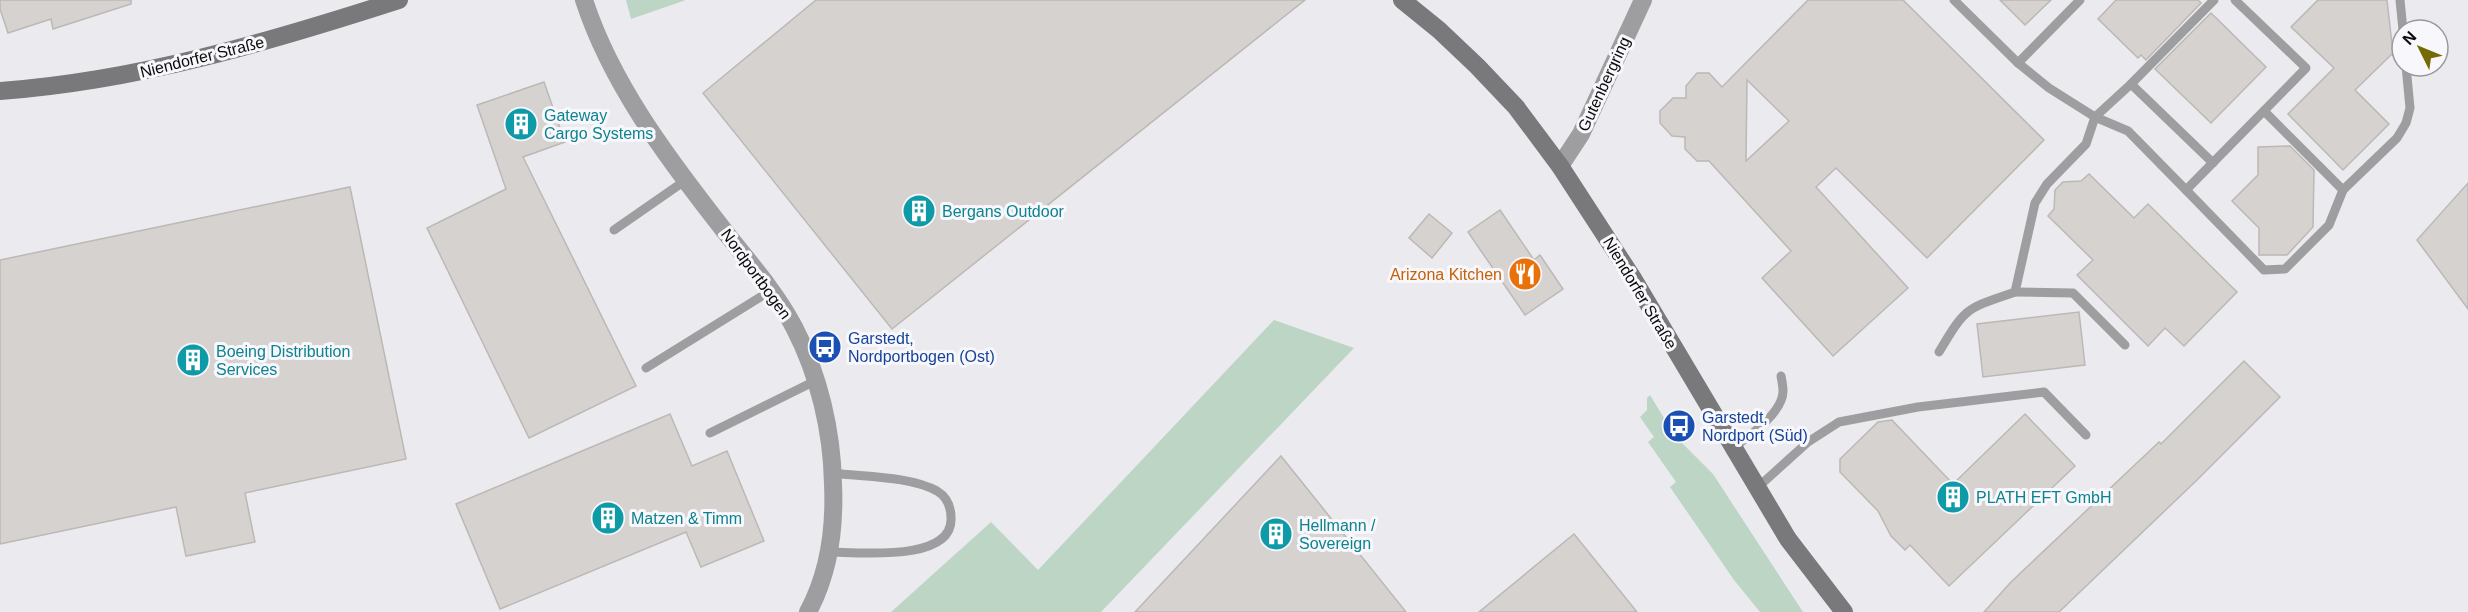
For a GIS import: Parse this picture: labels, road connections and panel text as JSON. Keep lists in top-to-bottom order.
{
  "streets": {
    "main road": ["Niendorfer Straße"],
    "street": ["Gutenbergring", "Nordportbogen"]
  },
  "crossings": [
    ["Niendorfer Straße", "Gutenbergring"]
  ],
  "places": {
    "building": [
      "Gateway Cargo Systems",
      "Bergans Outdoor",
      "Boeing Distribution Services",
      "PLATH EFT GmbH",
      "Matzen & Timm",
      "Hellmann / Sovereign"
    ],
    "restaurant": ["Arizona Kitchen"],
    "bus stop": ["Garstedt, Nordportbogen (Ost)", "Garstedt, Nordport (Süd)"]
  },
  "north": "top left"
}
